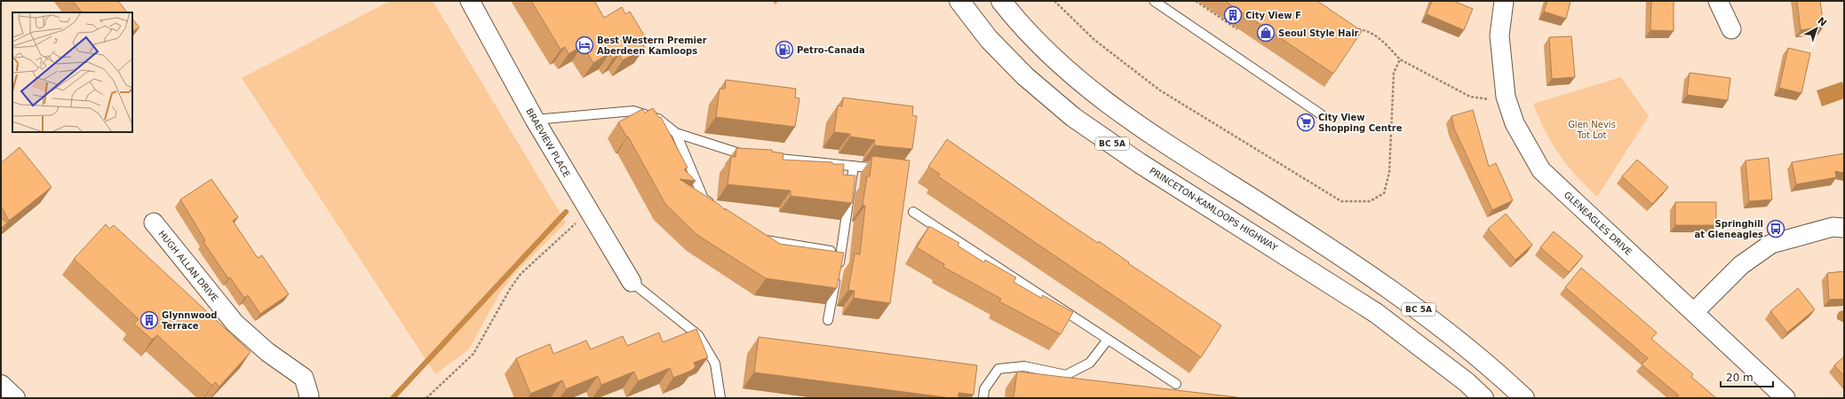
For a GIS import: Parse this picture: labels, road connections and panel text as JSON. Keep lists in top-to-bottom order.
{
  "streets": {
    "main road": ["BC 5A", "PRINCETON-KAMLOOPS HIGHWAY"],
    "street": ["BRAEVIEW PLACE", "GLENEAGLES DRIVE", "HUGH ALLAN DRIVE"]
  },
  "parks": ["Glen Nevis Tot Lot"],
  "places": {
    "building": ["City View F", "Glynnwood Terrace"],
    "shop": ["Seoul Style Hair"],
    "hotel": ["Best Western Premier Aberdeen Kamloops"],
    "fuel station": ["Petro-Canada"],
    "supermarket": ["City View Shopping Centre"],
    "bus stop": ["Springhill at Gleneagles"]
  },
  "scale_bar": "20 m",
  "north": "top right"
}
